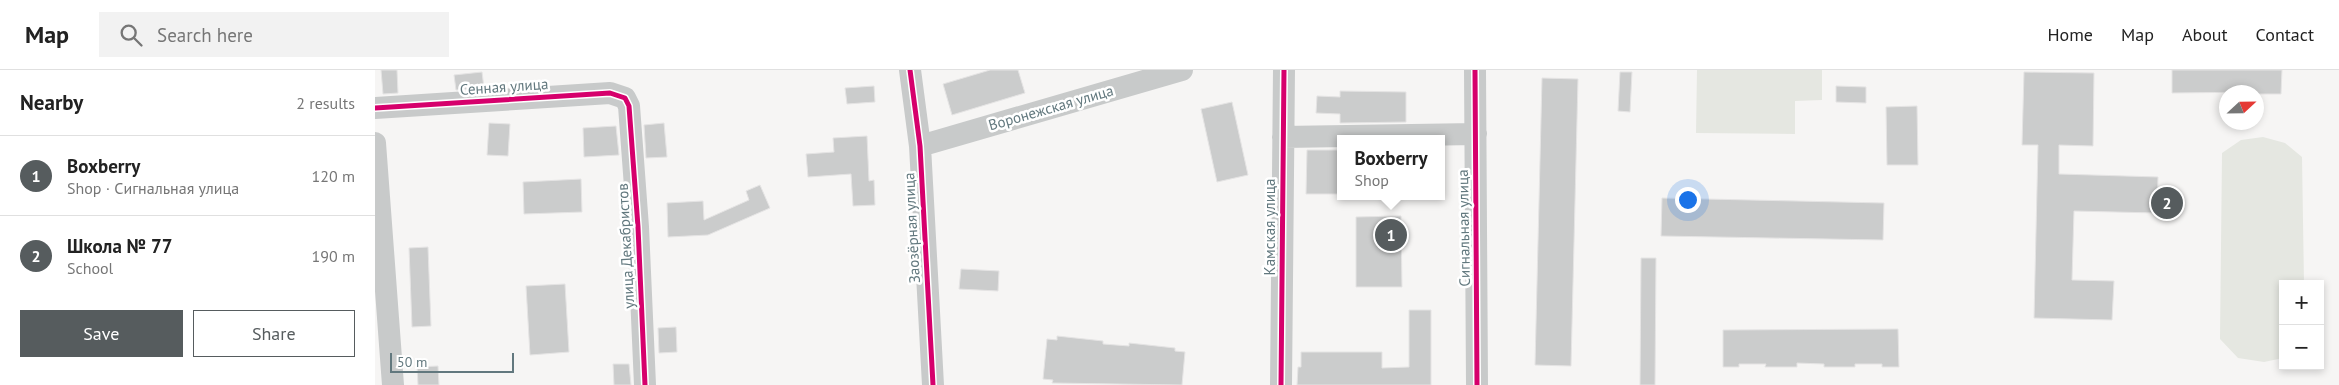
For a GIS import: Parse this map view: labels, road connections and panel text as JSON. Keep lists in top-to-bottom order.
{
  "streets": {
    "street": [
      "Сенная улица",
      "Воронежская улица",
      "Камская улица",
      "Заозёрная улица",
      "Сигнальная улица",
      "улица Декабристов"
    ]
  },
  "crossings": [
    ["Сенная улица", "улица Декабристов"],
    ["Воронежская улица", "Заозёрная улица"]
  ],
  "scale_bar": "50 m",
  "north": "right",
  "page": {
    "header": "Map",
    "search": "Search here",
    "nav": [
      "Home",
      "Map",
      "About",
      "Contact"
    ],
    "heading": ["Nearby", "2 results"],
    "list": [
      {
        "mark": "1",
        "name": "Boxberry",
        "note": "Shop · Сигнальная улица",
        "value": "120 m"
      },
      {
        "mark": "2",
        "name": "Школа № 77",
        "note": "School",
        "value": "190 m"
      }
    ],
    "popup": ["Boxberry", "Shop"],
    "pins": ["2", "1"],
    "map_buttons": ["+", "−"],
    "buttons": ["Save", "Share"],
    "scale": "50 m"
  }
}
